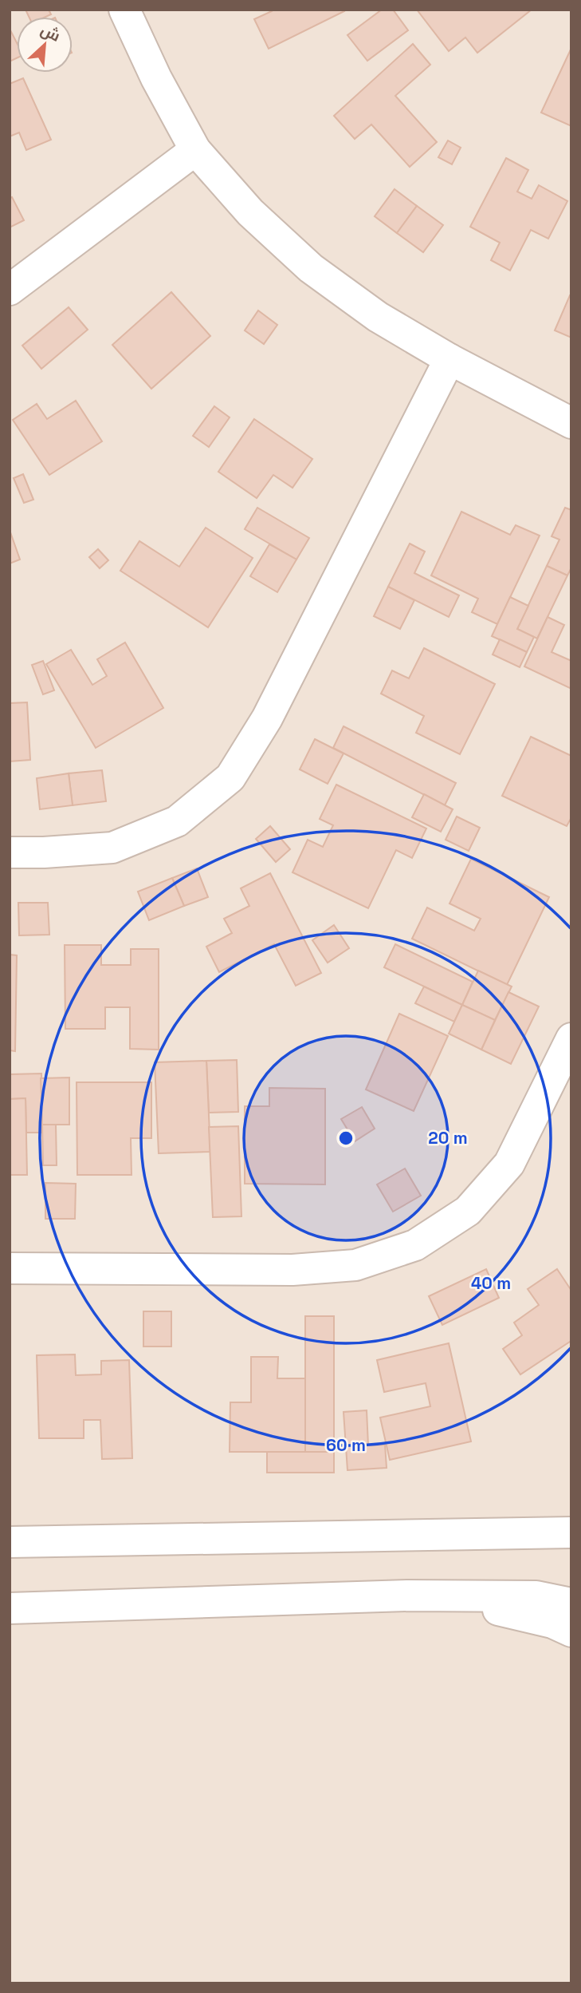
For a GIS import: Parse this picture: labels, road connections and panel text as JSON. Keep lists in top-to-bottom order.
{
  "north": "top right",
  "rings": ["20 m", "40 m", "60 m"]
}
